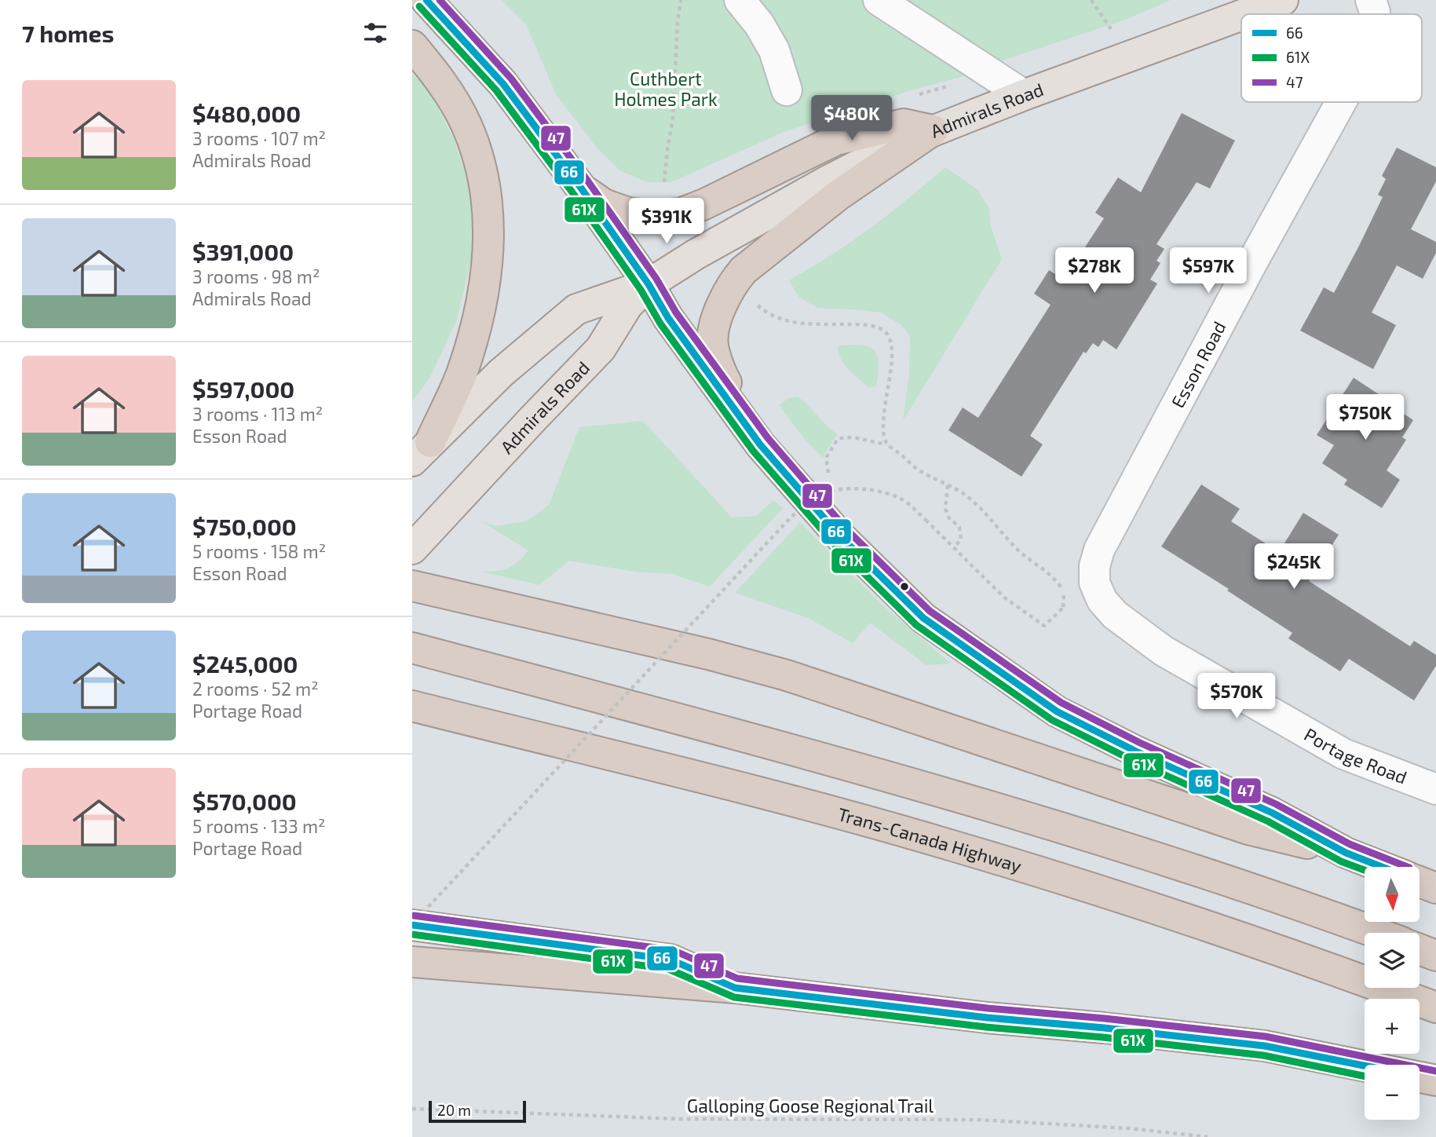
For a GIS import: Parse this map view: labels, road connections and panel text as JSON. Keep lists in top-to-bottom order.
{
  "streets": {
    "highway": ["Trans-Canada Highway"],
    "main road": ["Admirals Road"],
    "street": ["Esson Road", "Portage Road"],
    "path": ["Galloping Goose Regional Trail"]
  },
  "crossings": [
    ["Esson Road", "Portage Road"]
  ],
  "parks": ["Cuthbert Holmes Park"],
  "lines": ["transit line 66", "transit line 47", "transit line 61X"],
  "legend": ["66", "61X", "47"],
  "scale_bar": "20 m",
  "north": "bottom",
  "page": {
    "heading": "7 homes",
    "list": [
      {
        "name": "$480,000",
        "note": "3 rooms · 107 m² · Admirals Road"
      },
      {
        "name": "$391,000",
        "note": "3 rooms · 98 m² · Admirals Road"
      },
      {
        "name": "$597,000",
        "note": "3 rooms · 113 m² · Esson Road"
      },
      {
        "name": "$750,000",
        "note": "5 rooms · 158 m² · Esson Road"
      },
      {
        "name": "$245,000",
        "note": "2 rooms · 52 m² · Portage Road"
      },
      {
        "name": "$570,000",
        "note": "5 rooms · 133 m² · Portage Road"
      }
    ],
    "price": [
      "$480K",
      "$391K",
      "$278K",
      "$597K",
      "$750K",
      "$245K",
      "$570K"
    ],
    "map_buttons": ["+", "−"],
    "scale": "20 m"
  }
}
